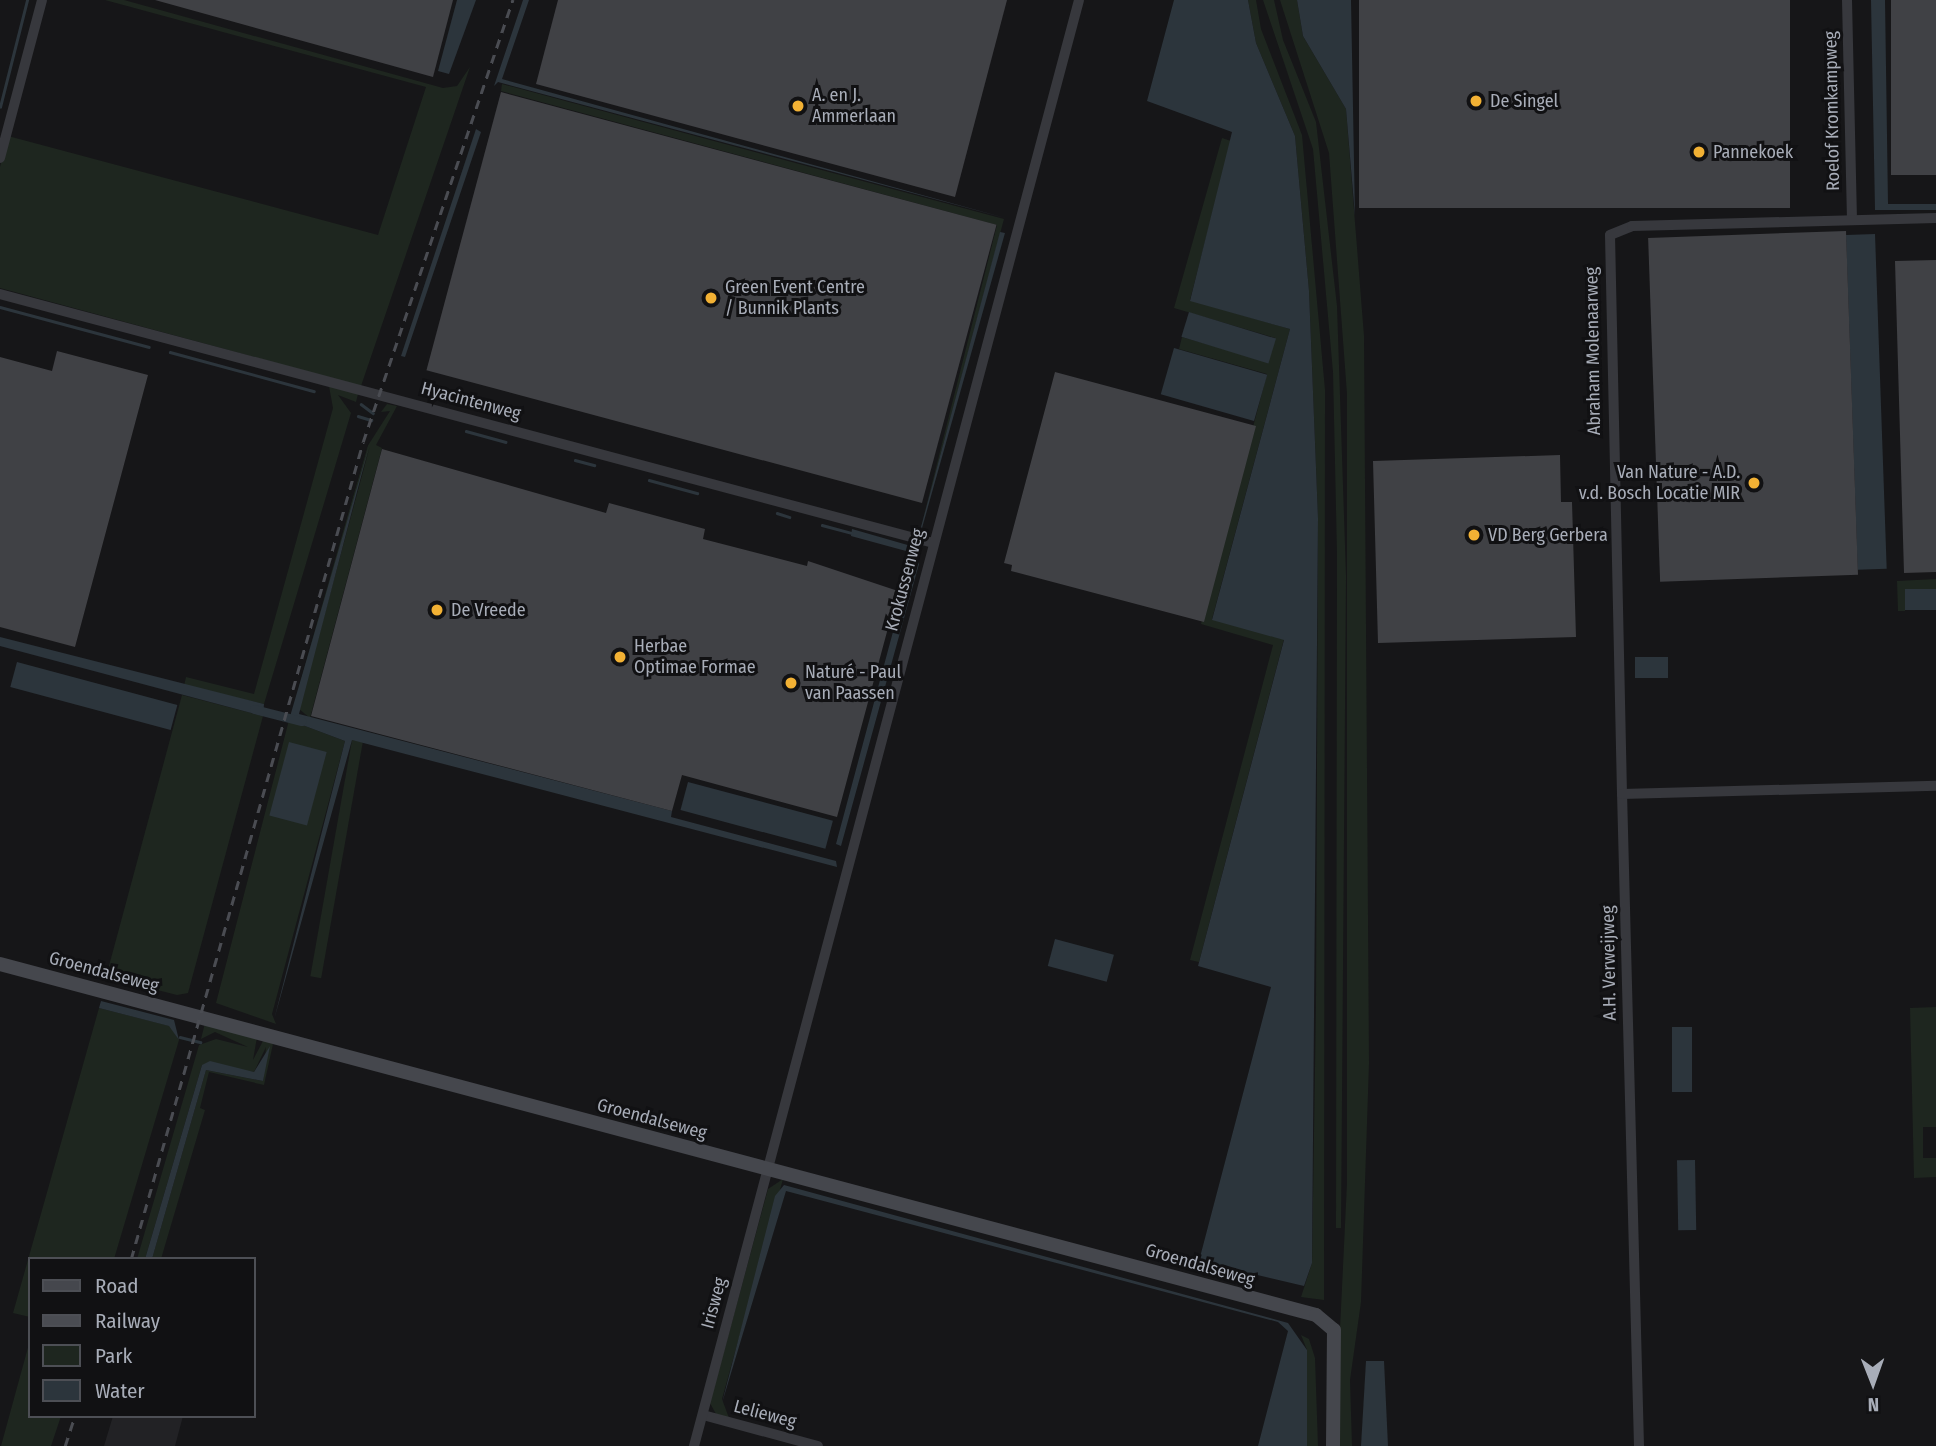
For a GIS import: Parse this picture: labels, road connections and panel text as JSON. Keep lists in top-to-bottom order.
{
  "streets": {
    "street": [
      "Roelof Kromkampweg",
      "Abraham Molenaarweg",
      "Hyacintenweg",
      "Krokussenweg",
      "A.H. Verweijweg",
      "Groendalseweg",
      "Irisweg",
      "Lelieweg"
    ]
  },
  "crossings": [
    ["Roelof Kromkampweg", "Abraham Molenaarweg"],
    ["Abraham Molenaarweg", "A.H. Verweijweg"],
    ["Hyacintenweg", "Krokussenweg"],
    ["Krokussenweg", "Groendalseweg"],
    ["Krokussenweg", "Irisweg"],
    ["Groendalseweg", "Irisweg"],
    ["Irisweg", "Lelieweg"]
  ],
  "places": [
    "De Singel",
    "A. en J. Ammerlaan",
    "Pannekoek",
    "Green Event Centre / Bunnik Plants",
    "Van Nature - A.D. v.d. Bosch Locatie MIR",
    "VD Berg Gerbera",
    "De Vreede",
    "Herbae Optimae Formae",
    "Naturé - Paul van Paassen"
  ],
  "legend": [
    "Road",
    "Railway",
    "Park",
    "Water"
  ],
  "north": "bottom"
}
